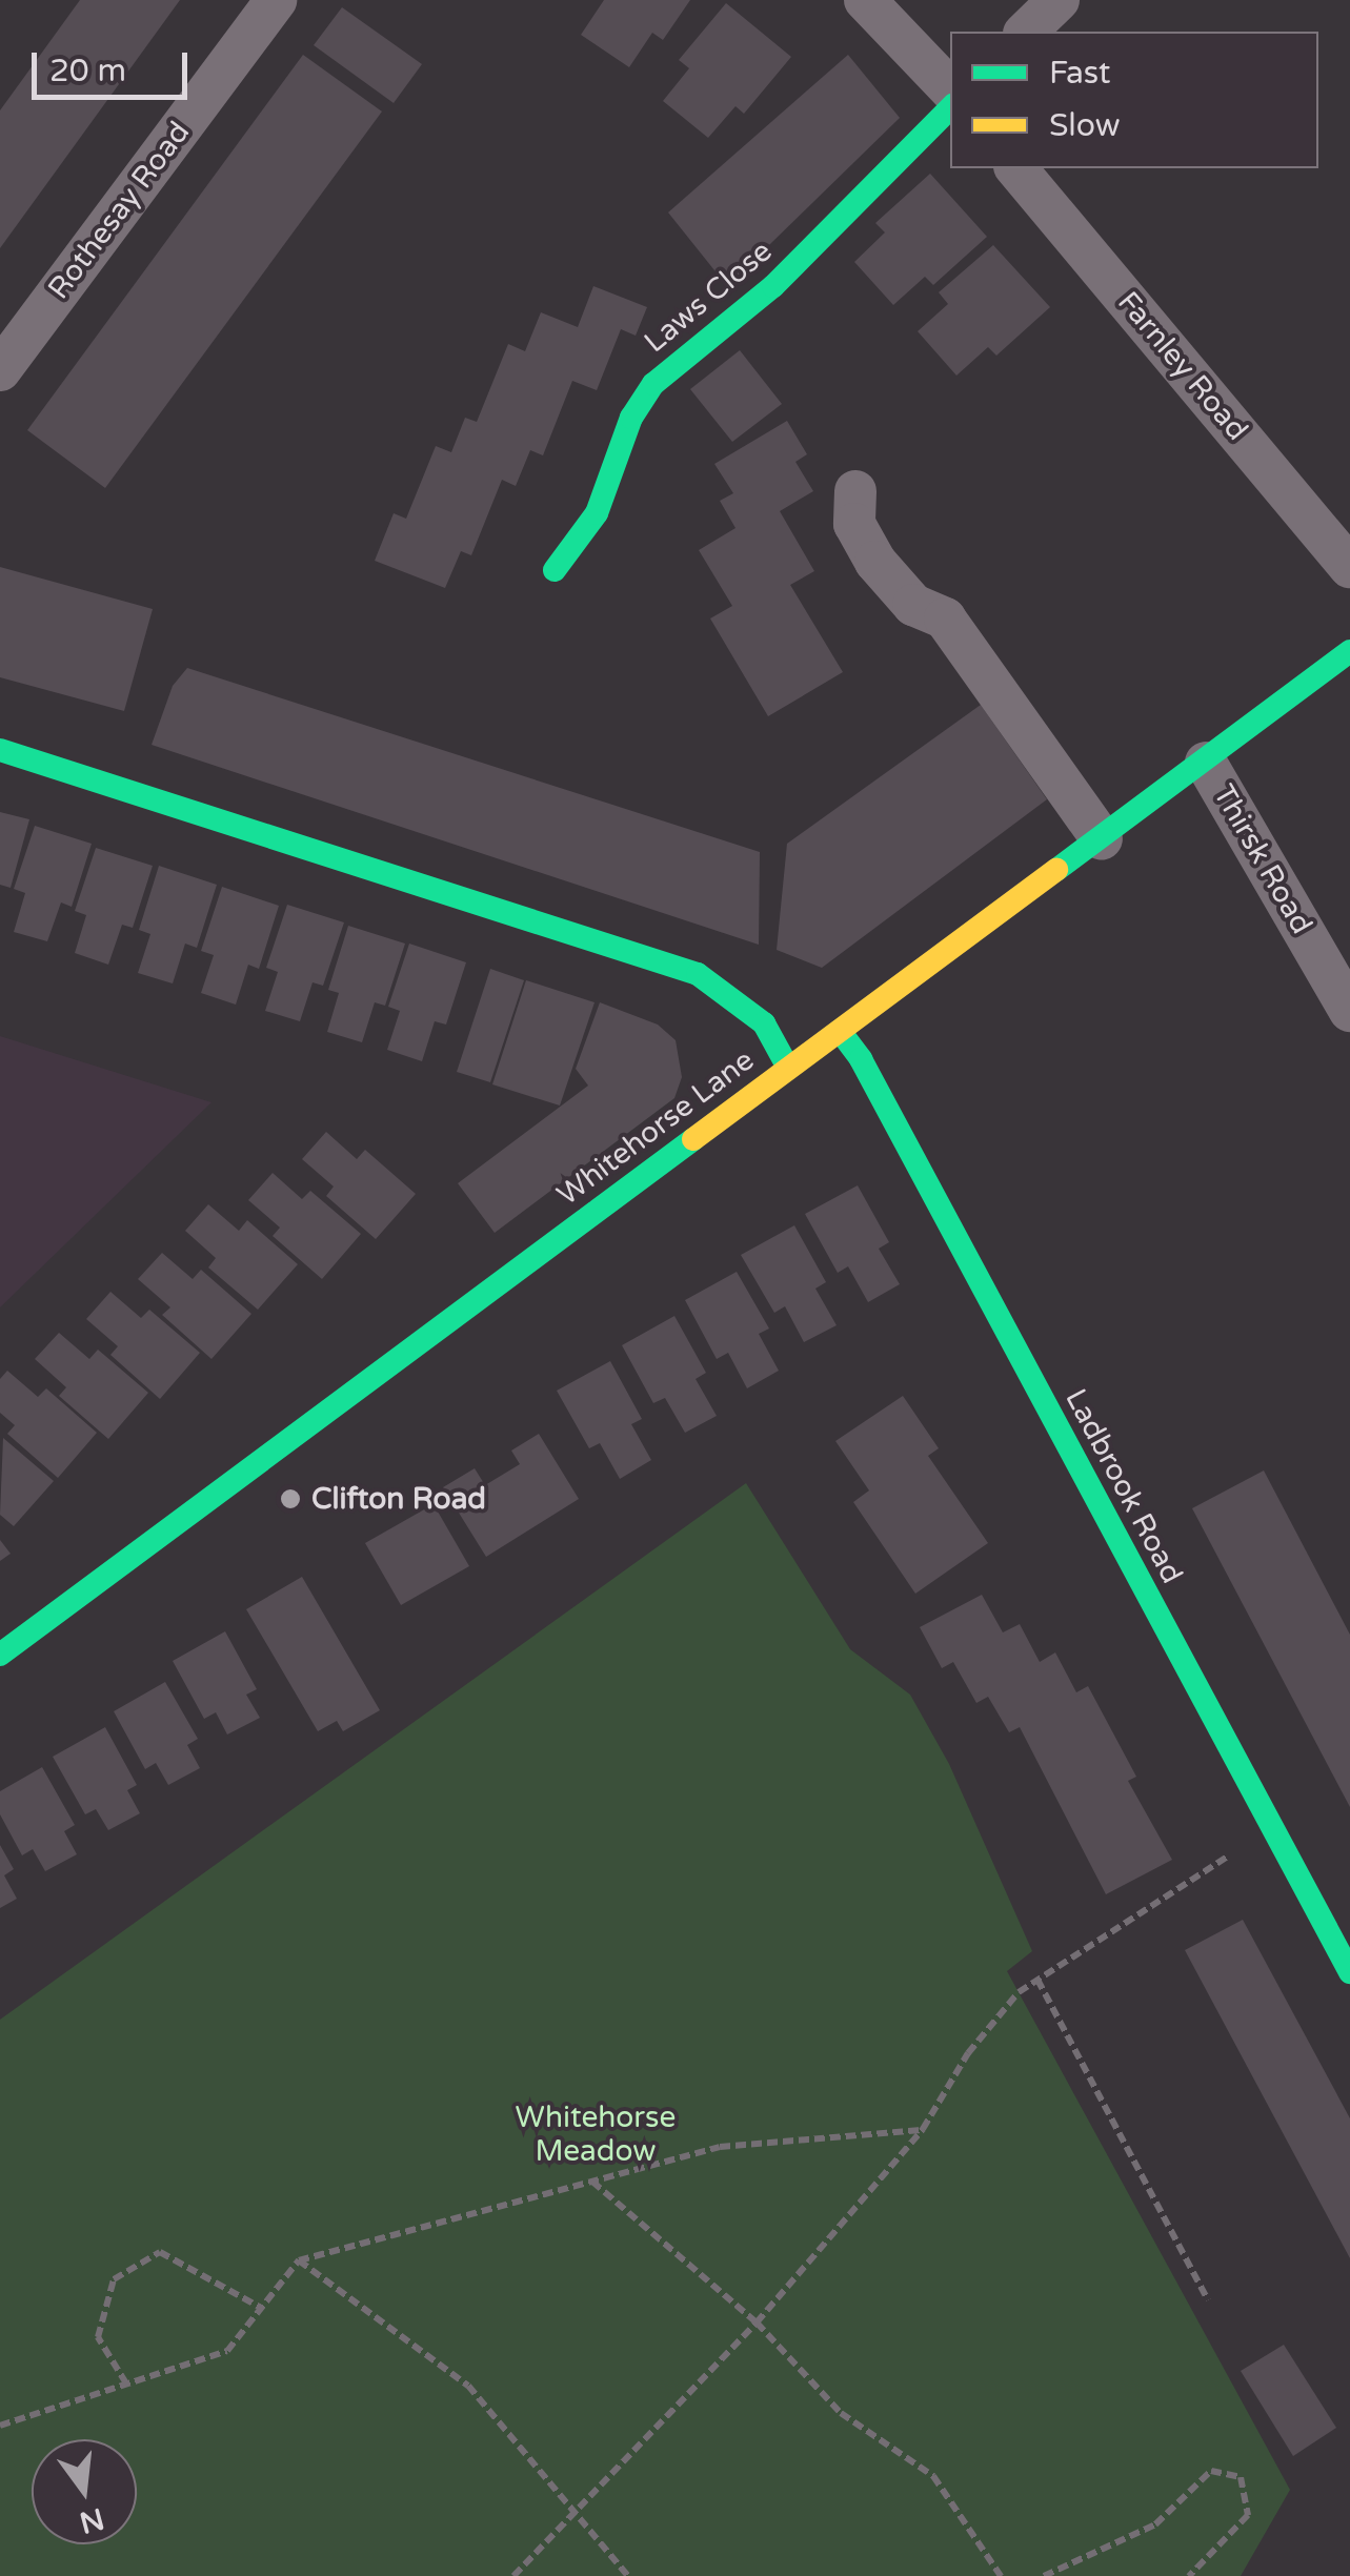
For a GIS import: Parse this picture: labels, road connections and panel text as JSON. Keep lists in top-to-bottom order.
{
  "streets": {
    "street": [
      "Rothesay Road",
      "Laws Close",
      "Farnley Road",
      "Thirsk Road",
      "Whitehorse Lane",
      "Ladbrook Road"
    ]
  },
  "crossings": [
    ["Thirsk Road", "Whitehorse Lane"],
    ["Whitehorse Lane", "Ladbrook Road"]
  ],
  "parks": ["Whitehorse Meadow"],
  "places": ["Clifton Road"],
  "legend": ["Fast", "Slow"],
  "scale_bar": "20 m",
  "north": "bottom"
}
